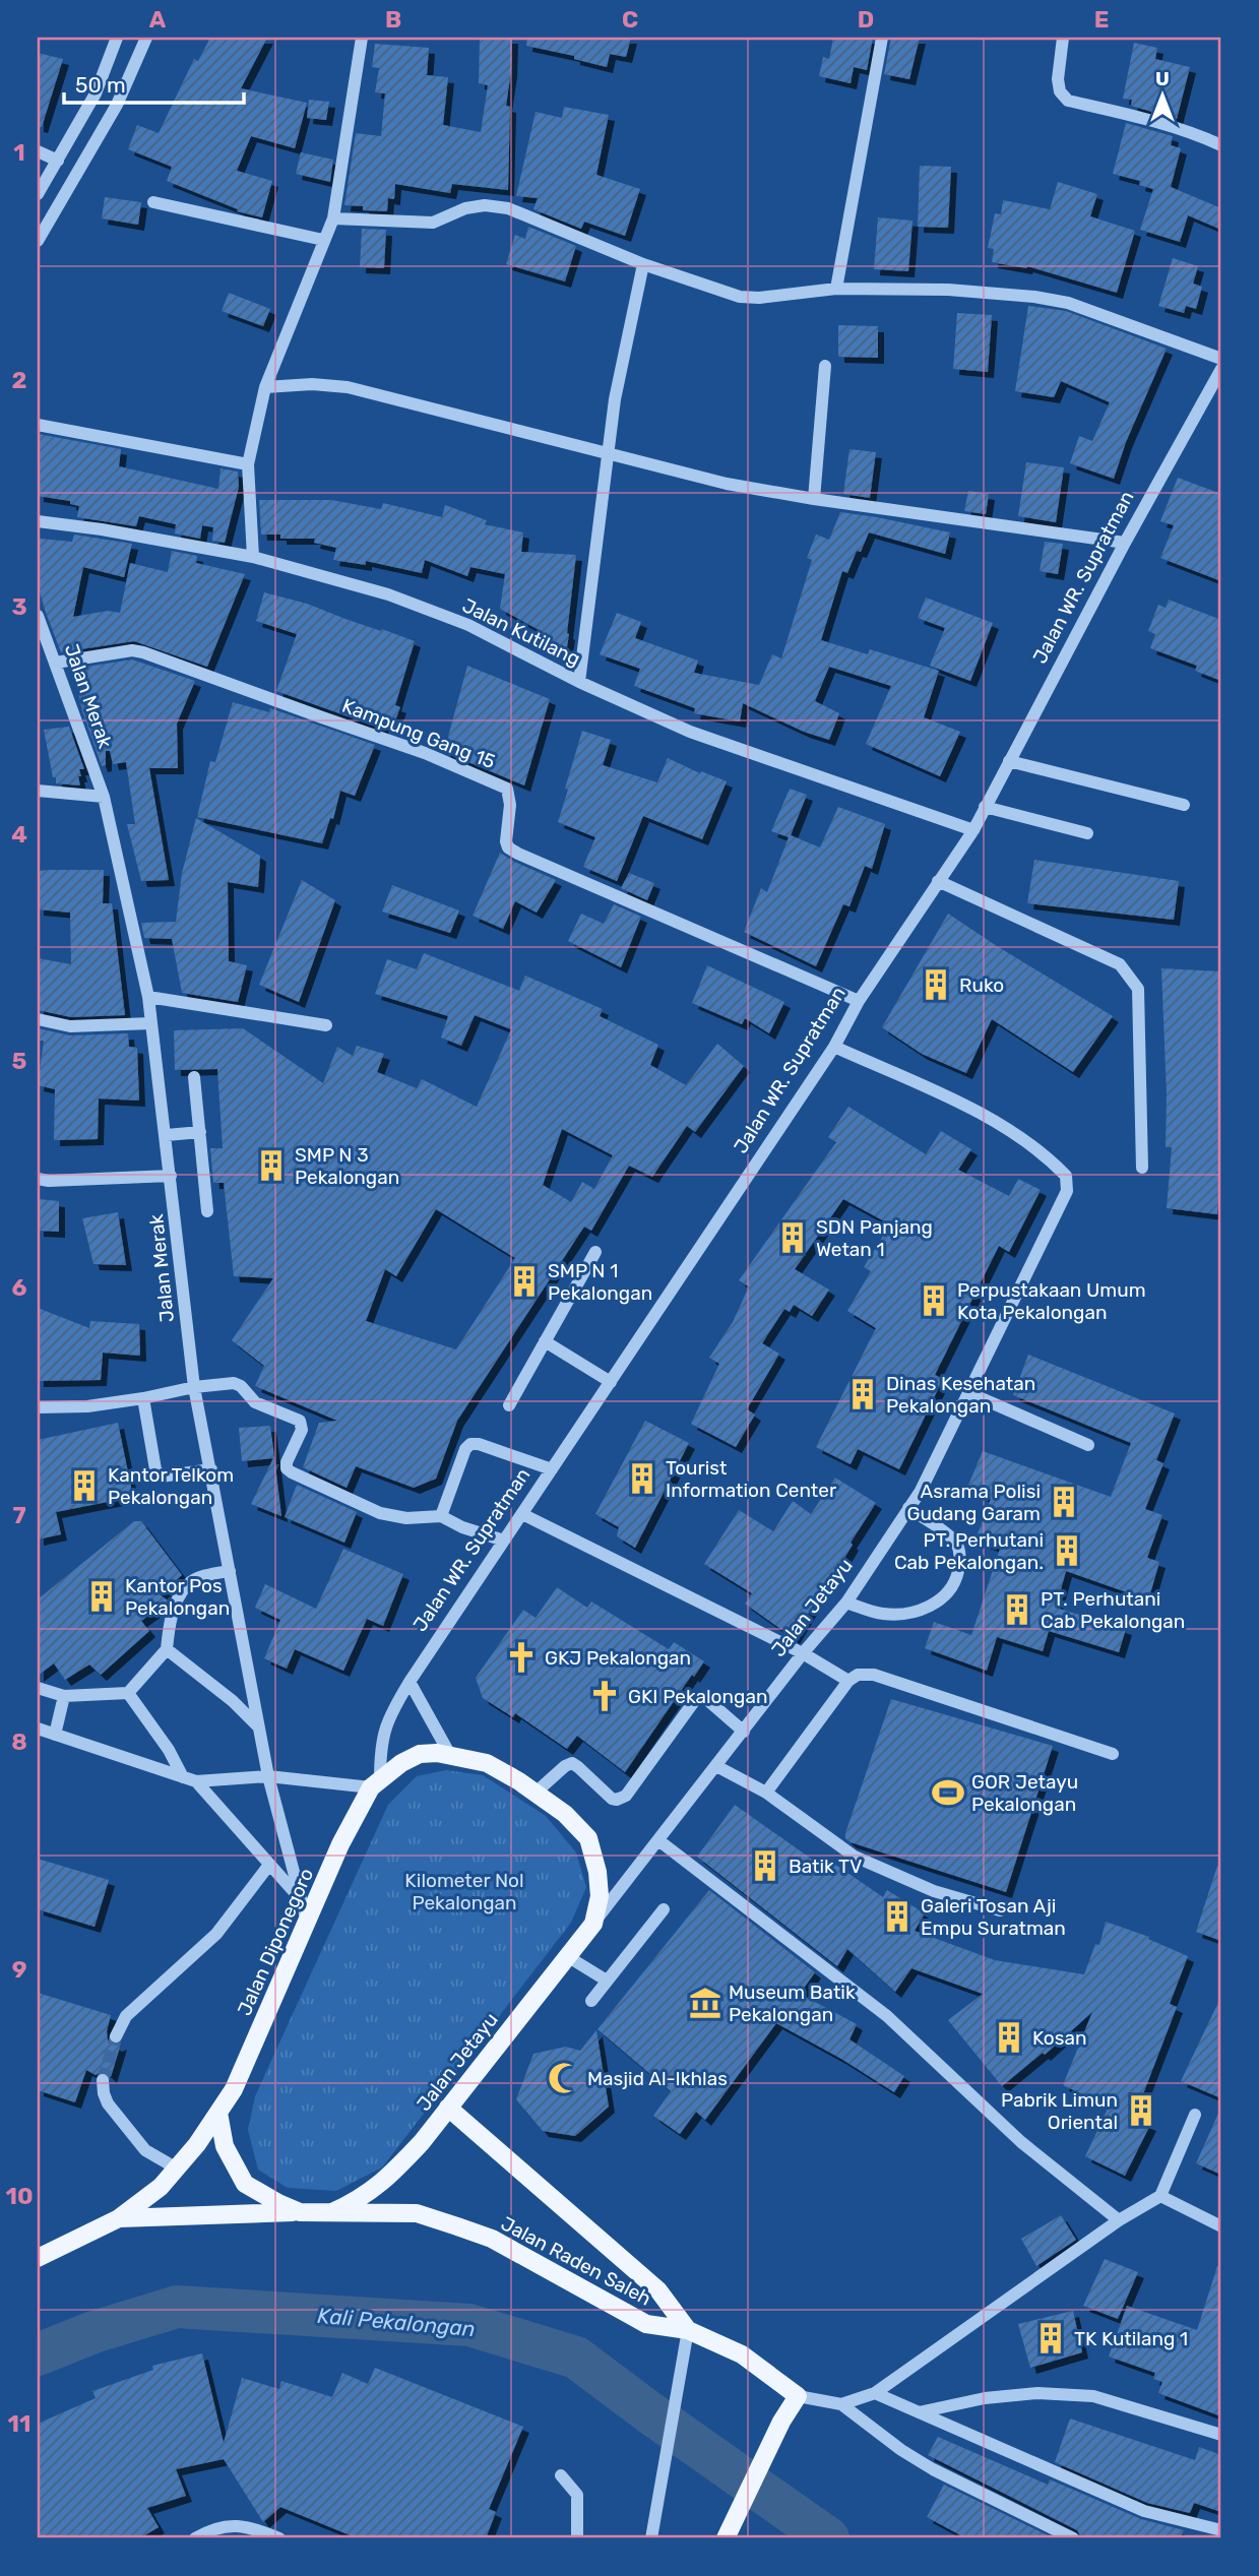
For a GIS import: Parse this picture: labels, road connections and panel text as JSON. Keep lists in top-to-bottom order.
{
  "streets": {
    "main road": ["Jalan Jetayu", "Jalan Diponegoro", "Jalan Raden Saleh"],
    "street": [
      "Jalan WR. Supratman",
      "Jalan Kutilang",
      "Jalan Merak",
      "Kampung Gang 15"
    ]
  },
  "crossings": [
    ["Jalan WR. Supratman", "Jalan Kutilang"],
    ["Jalan WR. Supratman", "Kampung Gang 15"],
    ["Jalan WR. Supratman", "Jalan Jetayu"],
    ["Jalan WR. Supratman", "Jalan Diponegoro"],
    ["Jalan Merak", "Kampung Gang 15"],
    ["Jalan Merak", "Jalan Diponegoro"],
    ["Jalan Jetayu", "Jalan Raden Saleh"]
  ],
  "water": ["Kali Pekalongan"],
  "parks": ["Kilometer Nol Pekalongan"],
  "places": {
    "building": [
      "Ruko",
      "SMP N 3 Pekalongan",
      "SDN Panjang Wetan 1",
      "SMP N 1 Pekalongan",
      "Perpustakaan Umum Kota Pekalongan",
      "Dinas Kesehatan Pekalongan",
      "Tourist Information Center",
      "Kantor Telkom Pekalongan",
      "Asrama Polisi Gudang Garam",
      "PT. Perhutani Cab Pekalongan.",
      "Kantor Pos Pekalongan",
      "PT. Perhutani Cab Pekalongan",
      "Batik TV",
      "Galeri Tosan Aji Empu Suratman",
      "Kosan",
      "Pabrik Limun Oriental",
      "TK Kutilang 1"
    ],
    "church": ["GKJ Pekalongan", "GKI Pekalongan"],
    "sports": ["GOR Jetayu Pekalongan"],
    "museum": ["Museum Batik Pekalongan"],
    "mosque": ["Masjid Al-Ikhlas"]
  },
  "scale_bar": "50 m",
  "north": "top",
  "grid": {
    "columns": [
      "A",
      "B",
      "C",
      "D",
      "E"
    ],
    "rows": [
      "1",
      "2",
      "3",
      "4",
      "5",
      "6",
      "7",
      "8",
      "9",
      "10",
      "11"
    ]
  }
}
